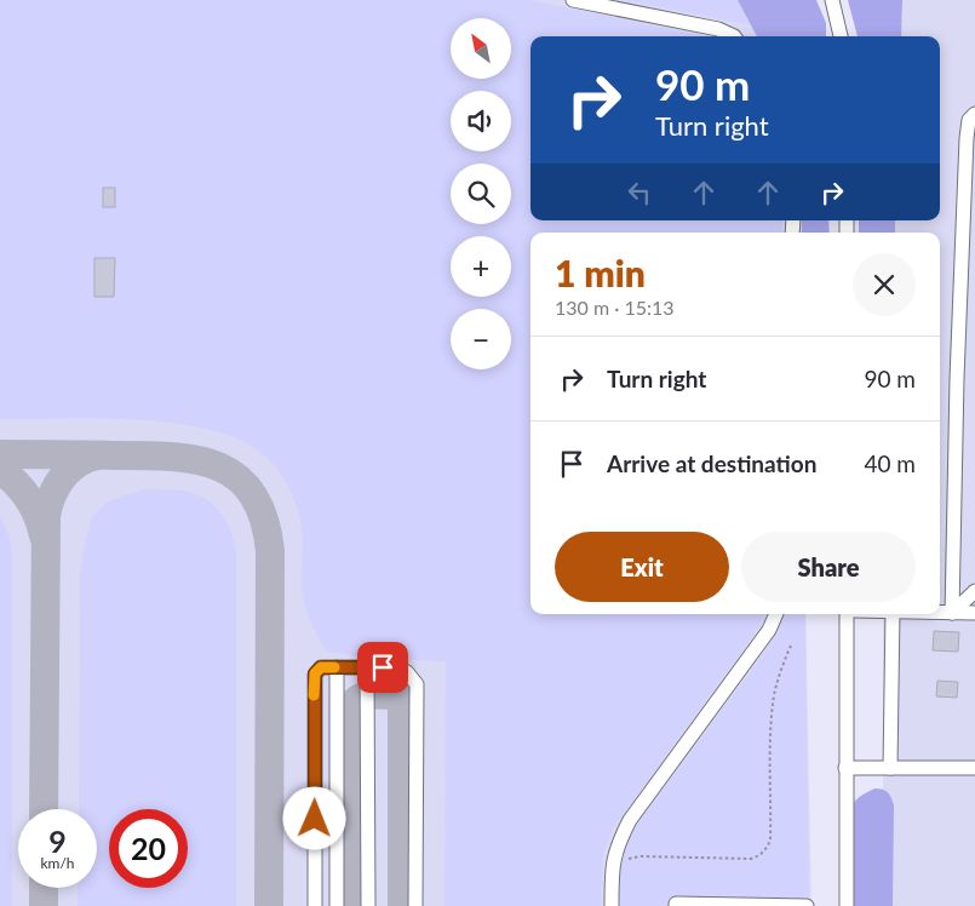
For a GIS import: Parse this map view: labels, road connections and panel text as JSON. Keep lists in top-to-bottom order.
{
  "north": "top left",
  "page": {
    "map_buttons": ["+", "−"],
    "turn": ["90 m", "Turn right"],
    "heading": ["1 min", "130 m · 15:13"],
    "list": [
      {
        "name": "Turn right",
        "value": "90 m"
      },
      {
        "name": "Arrive at destination",
        "value": "40 m"
      }
    ],
    "buttons": ["Exit", "Share"],
    "speed": "9 km/h",
    "limit": "20"
  }
}
